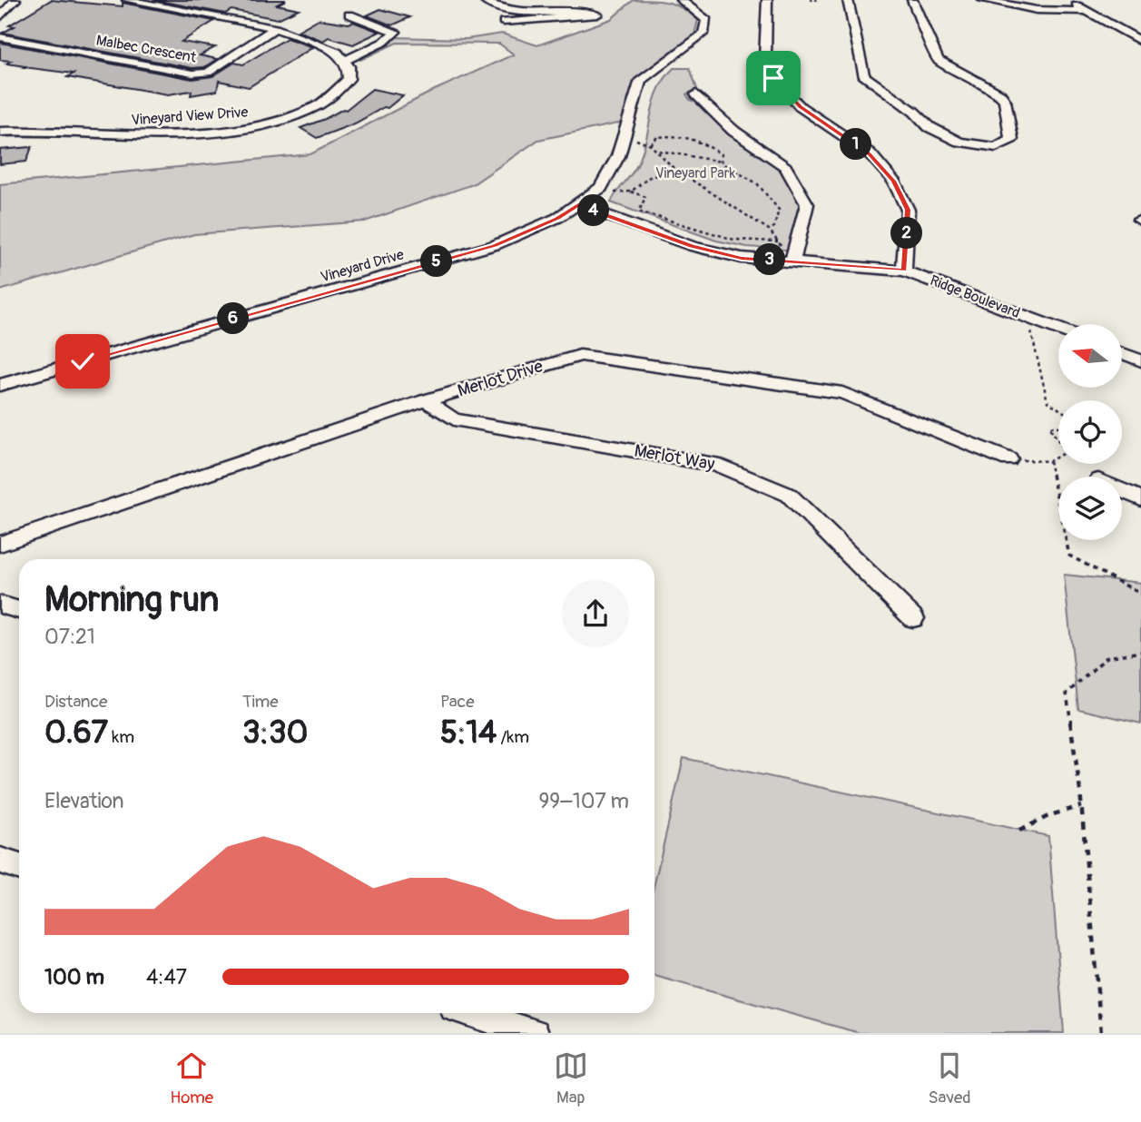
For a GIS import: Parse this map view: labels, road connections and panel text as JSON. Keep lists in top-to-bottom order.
{
  "streets": {
    "street": [
      "Malbec Crescent",
      "Vineyard View Drive",
      "Vineyard Drive",
      "Ridge Boulevard",
      "Merlot Drive",
      "Merlot Way"
    ]
  },
  "crossings": [
    ["Vineyard Drive", "Ridge Boulevard"],
    ["Merlot Drive", "Merlot Way"]
  ],
  "parks": ["Vineyard Park"],
  "north": "left",
  "page": {
    "pins": [
      "1",
      "4",
      "2",
      "3",
      "5",
      "6"
    ],
    "heading": ["Morning run", "07:21"],
    "stats": [
      ["Distance", "0.67 km"],
      ["Time", "3:30"],
      ["Pace", "5:14 /km"]
    ],
    "chart": ["Elevation", "99–107 m"],
    "list": [
      {
        "name": "100 m",
        "note": "4:47"
      }
    ],
    "tabs": ["Home", "Map", "Saved"]
  }
}
